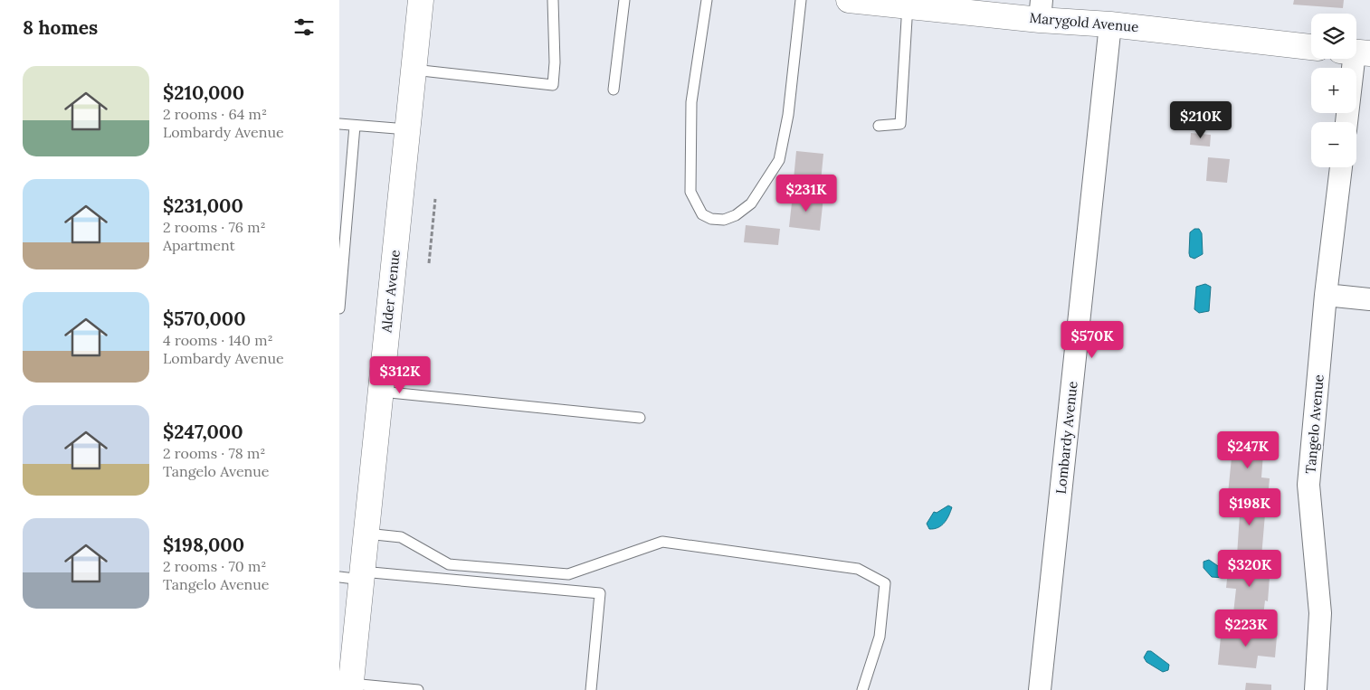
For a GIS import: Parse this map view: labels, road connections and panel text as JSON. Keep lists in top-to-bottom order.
{
  "streets": {
    "main road": ["Marygold Avenue", "Alder Avenue"],
    "street": ["Tangelo Avenue", "Lombardy Avenue"]
  },
  "crossings": [
    ["Marygold Avenue", "Lombardy Avenue"]
  ],
  "page": {
    "heading": "8 homes",
    "map_buttons": ["+", "−"],
    "list": [
      {
        "name": "$210,000",
        "note": "2 rooms · 64 m² · Lombardy Avenue"
      },
      {
        "name": "$231,000",
        "note": "2 rooms · 76 m² · Apartment"
      },
      {
        "name": "$570,000",
        "note": "4 rooms · 140 m² · Lombardy Avenue"
      },
      {
        "name": "$247,000",
        "note": "2 rooms · 78 m² · Tangelo Avenue"
      },
      {
        "name": "$198,000",
        "note": "2 rooms · 70 m² · Tangelo Avenue"
      }
    ],
    "price": [
      "$210K",
      "$231K",
      "$570K",
      "$312K",
      "$247K",
      "$198K",
      "$320K",
      "$223K"
    ]
  }
}
